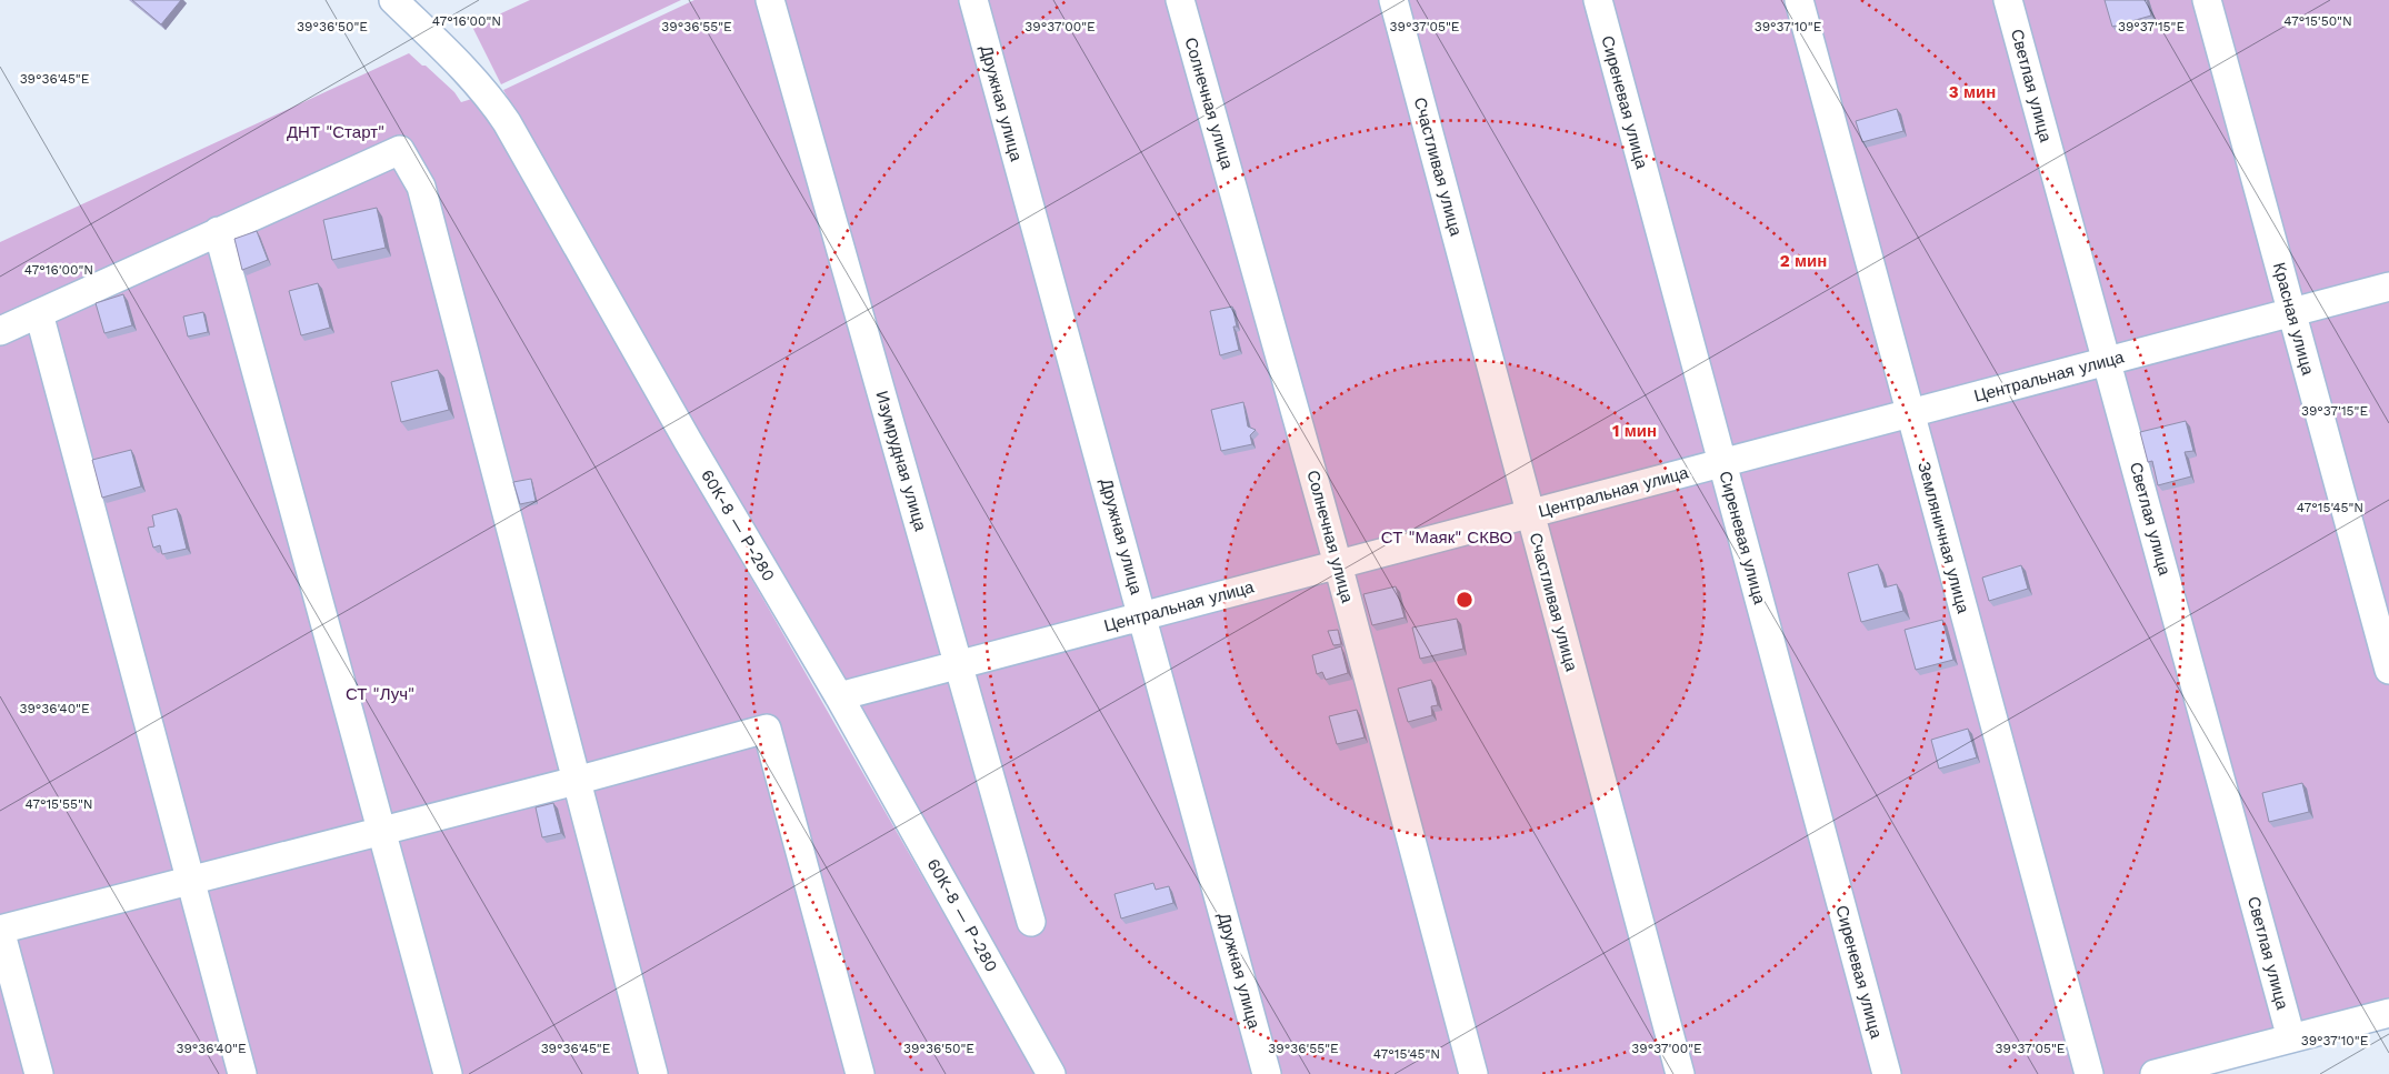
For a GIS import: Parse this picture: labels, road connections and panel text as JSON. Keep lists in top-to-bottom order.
{
  "streets": {
    "street": [
      "Светлая улица",
      "Сиреневая улица",
      "Дружная улица",
      "Солнечная улица",
      "Счастливая улица",
      "Красная улица",
      "Центральная улица",
      "Изумрудная улица",
      "60К-8 — Р-280",
      "Земляничная улица"
    ]
  },
  "crossings": [
    ["Светлая улица", "Центральная улица"],
    ["Сиреневая улица", "Центральная улица"],
    ["Дружная улица", "Центральная улица"],
    ["Солнечная улица", "Центральная улица"],
    ["Счастливая улица", "Центральная улица"],
    ["Красная улица", "Центральная улица"],
    ["Центральная улица", "Изумрудная улица"],
    ["Центральная улица", "60К-8 — Р-280"],
    ["Центральная улица", "Земляничная улица"]
  ],
  "parks": ["ДНТ \"Старт\"", "СТ \"Маяк\" СКВО", "СТ \"Луч\""],
  "coordinates": [
    "47°16'00\"N",
    "47°15'50\"N",
    "39°36'50\"E",
    "39°36'55\"E",
    "39°37'00\"E",
    "39°37'05\"E",
    "39°37'10\"E",
    "39°37'15\"E",
    "39°36'45\"E",
    "47°15'45\"N",
    "39°36'40\"E",
    "47°15'55\"N"
  ],
  "rings": ["3 мин", "2 мин", "1 мин"]
}
